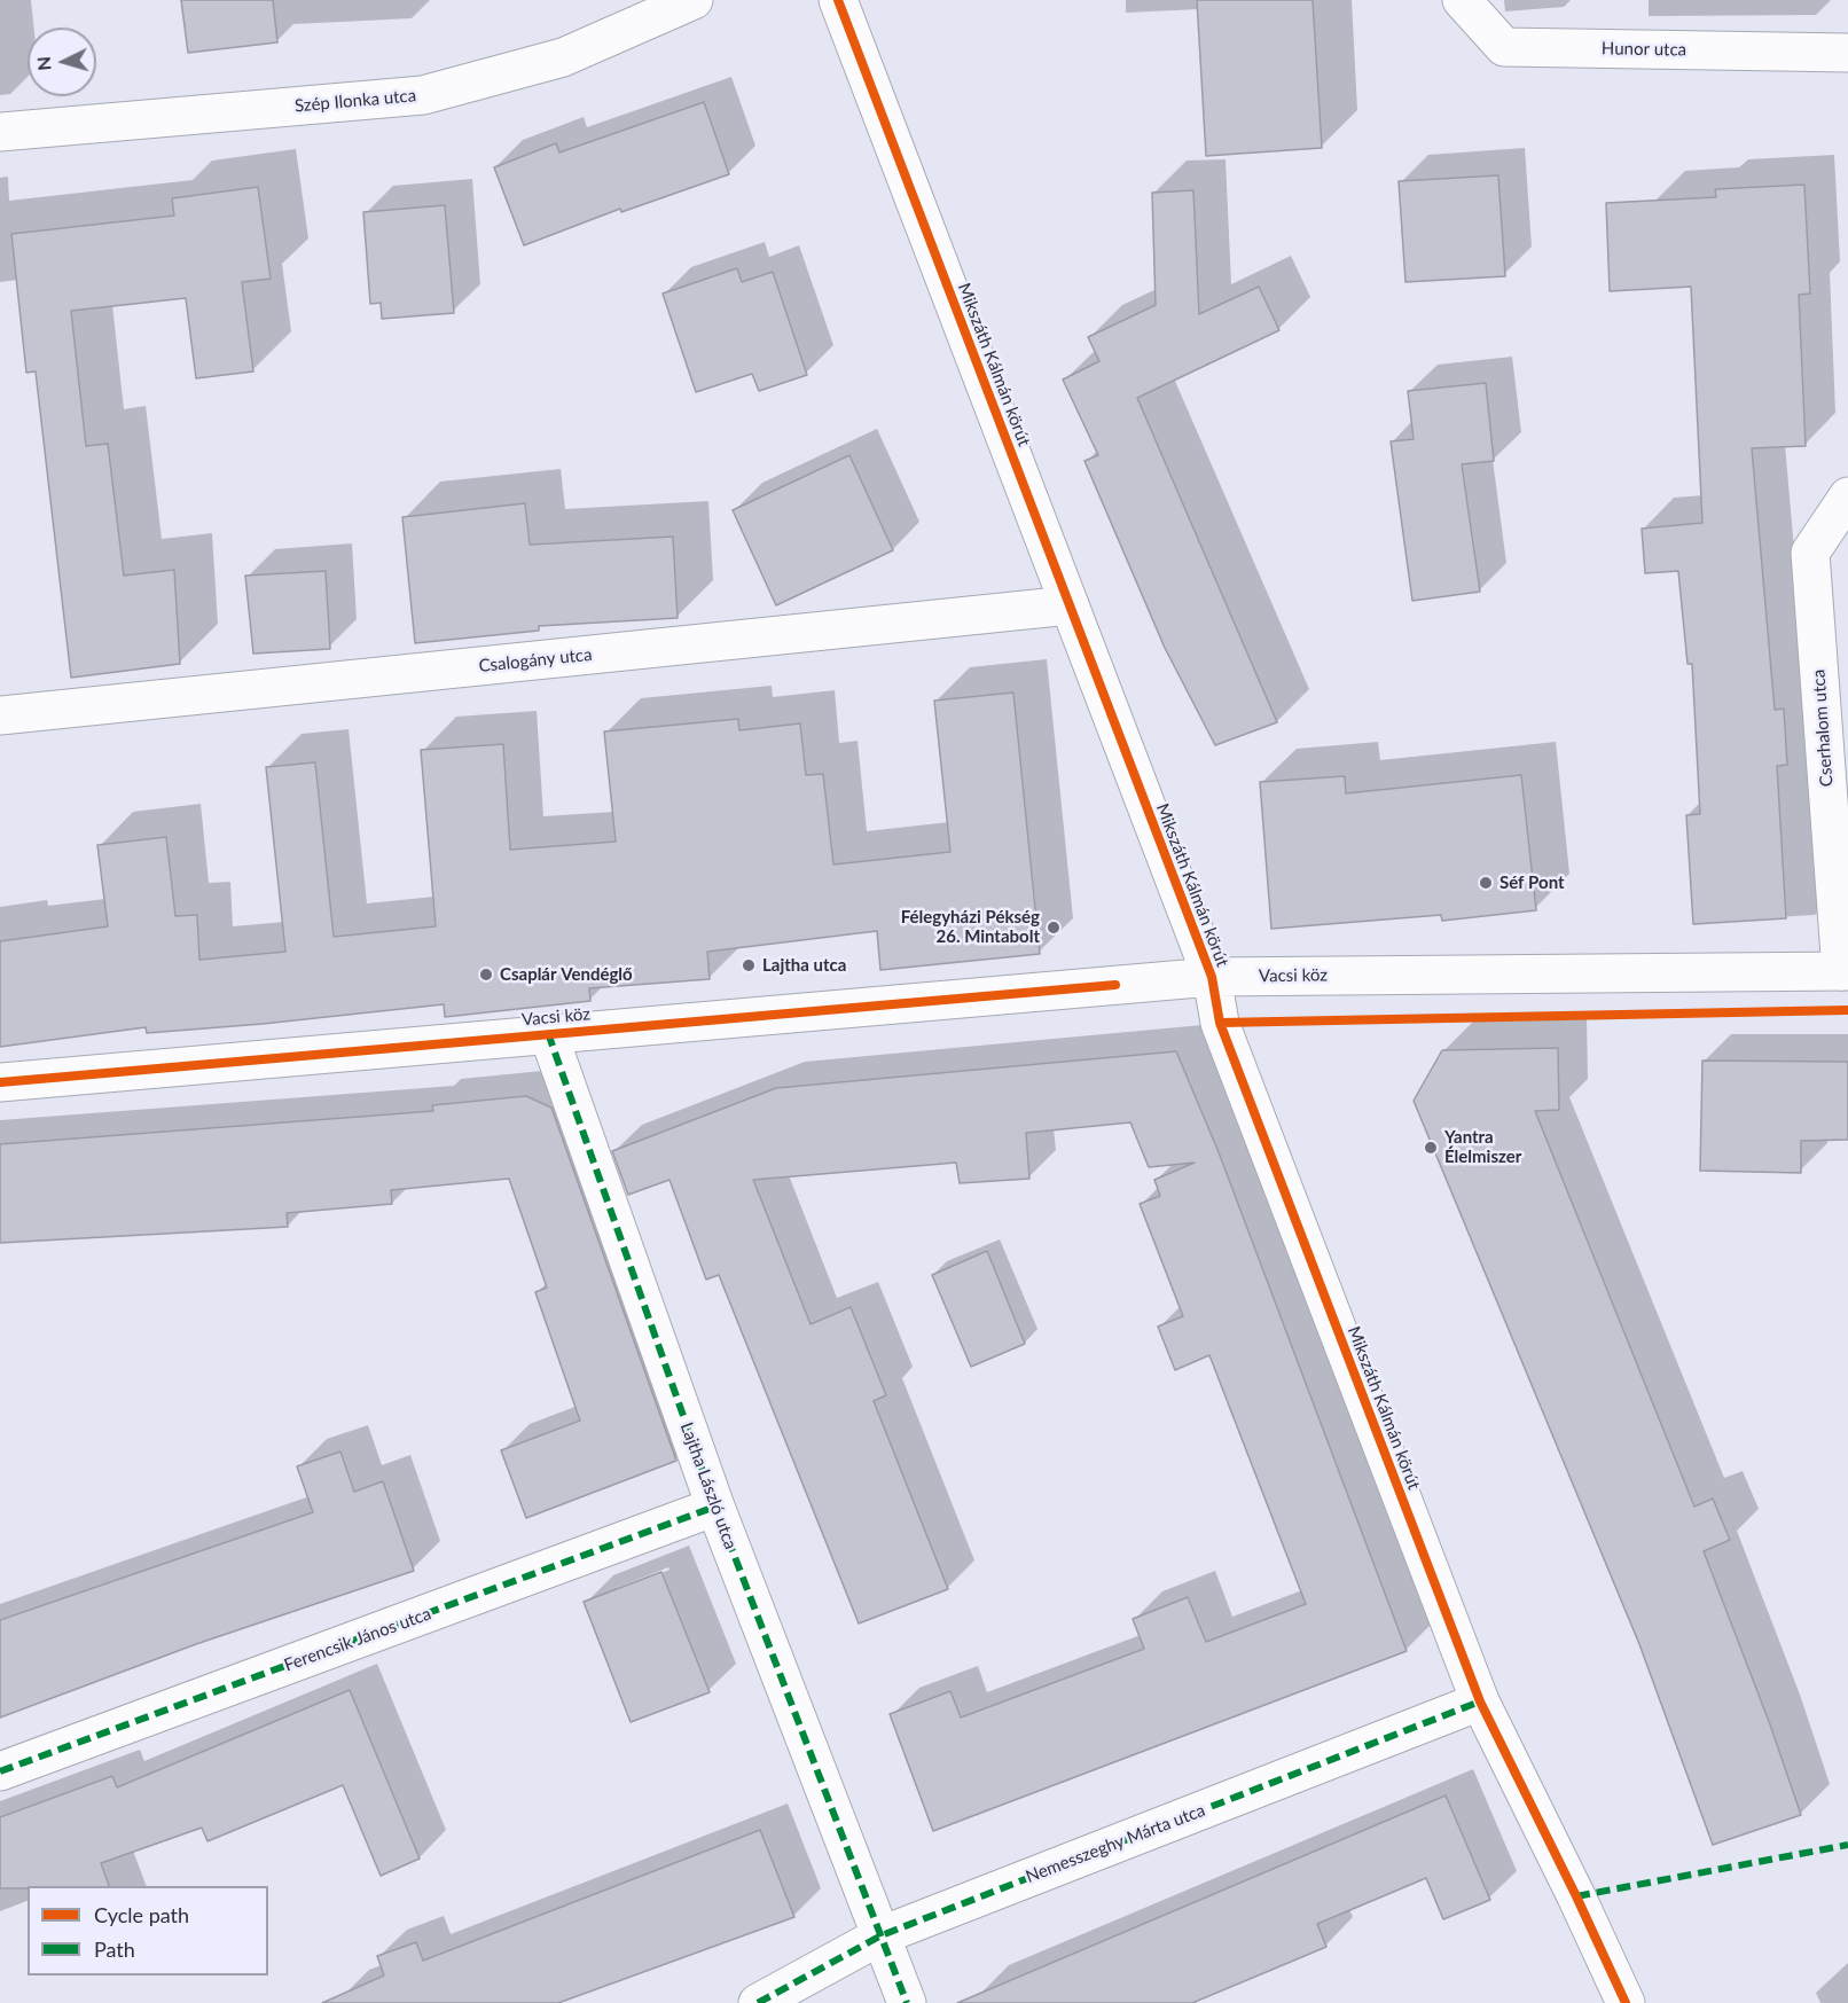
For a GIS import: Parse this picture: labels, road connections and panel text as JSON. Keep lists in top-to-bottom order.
{
  "streets": {
    "street": [
      "Hunor utca",
      "Szép Ilonka utca",
      "Mikszáth Kálmán körút",
      "Csalogány utca",
      "Cserhalom utca",
      "Vacsi köz",
      "Lajtha László utca",
      "Ferencsik János utca",
      "Nemesszeghy Márta utca"
    ]
  },
  "crossings": [
    ["Mikszáth Kálmán körút", "Csalogány utca"],
    ["Mikszáth Kálmán körút", "Vacsi köz"],
    ["Mikszáth Kálmán körút", "Nemesszeghy Márta utca"],
    ["Cserhalom utca", "Vacsi köz"],
    ["Vacsi köz", "Lajtha László utca"],
    ["Lajtha László utca", "Ferencsik János utca"],
    ["Lajtha László utca", "Nemesszeghy Márta utca"]
  ],
  "places": [
    "Séf Pont",
    "Félegyházi Pékség 26. Mintabolt",
    "Lajtha utca",
    "Csaplár Vendéglő",
    "Yantra Élelmiszer"
  ],
  "legend": ["Cycle path", "Path"],
  "north": "left"
}
